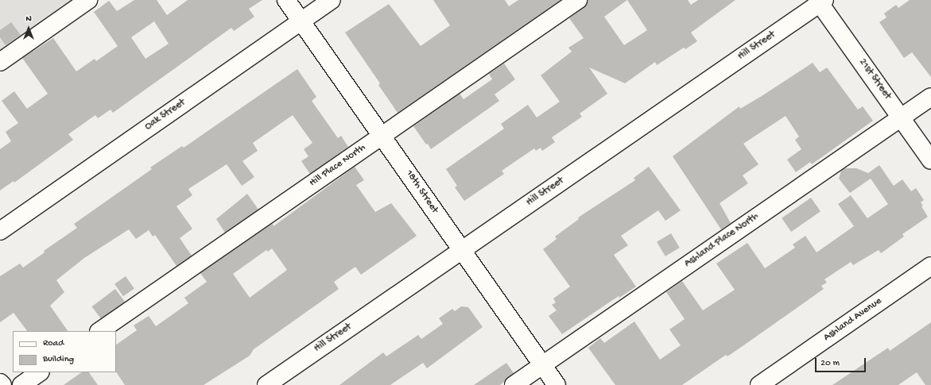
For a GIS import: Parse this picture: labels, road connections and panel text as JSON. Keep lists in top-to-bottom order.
{
  "streets": {
    "street": [
      "Hill Street",
      "21st Street",
      "Oak Street",
      "Hill Place North",
      "18th Street",
      "Ashland Place North",
      "Ashland Avenue"
    ]
  },
  "crossings": [
    ["Hill Street", "21st Street"],
    ["Hill Street", "18th Street"],
    ["21st Street", "Ashland Place North"],
    ["Oak Street", "18th Street"],
    ["Hill Place North", "18th Street"],
    ["18th Street", "Ashland Place North"]
  ],
  "legend": ["Road", "Building"],
  "scale_bar": "20 m",
  "north": "top"
}
